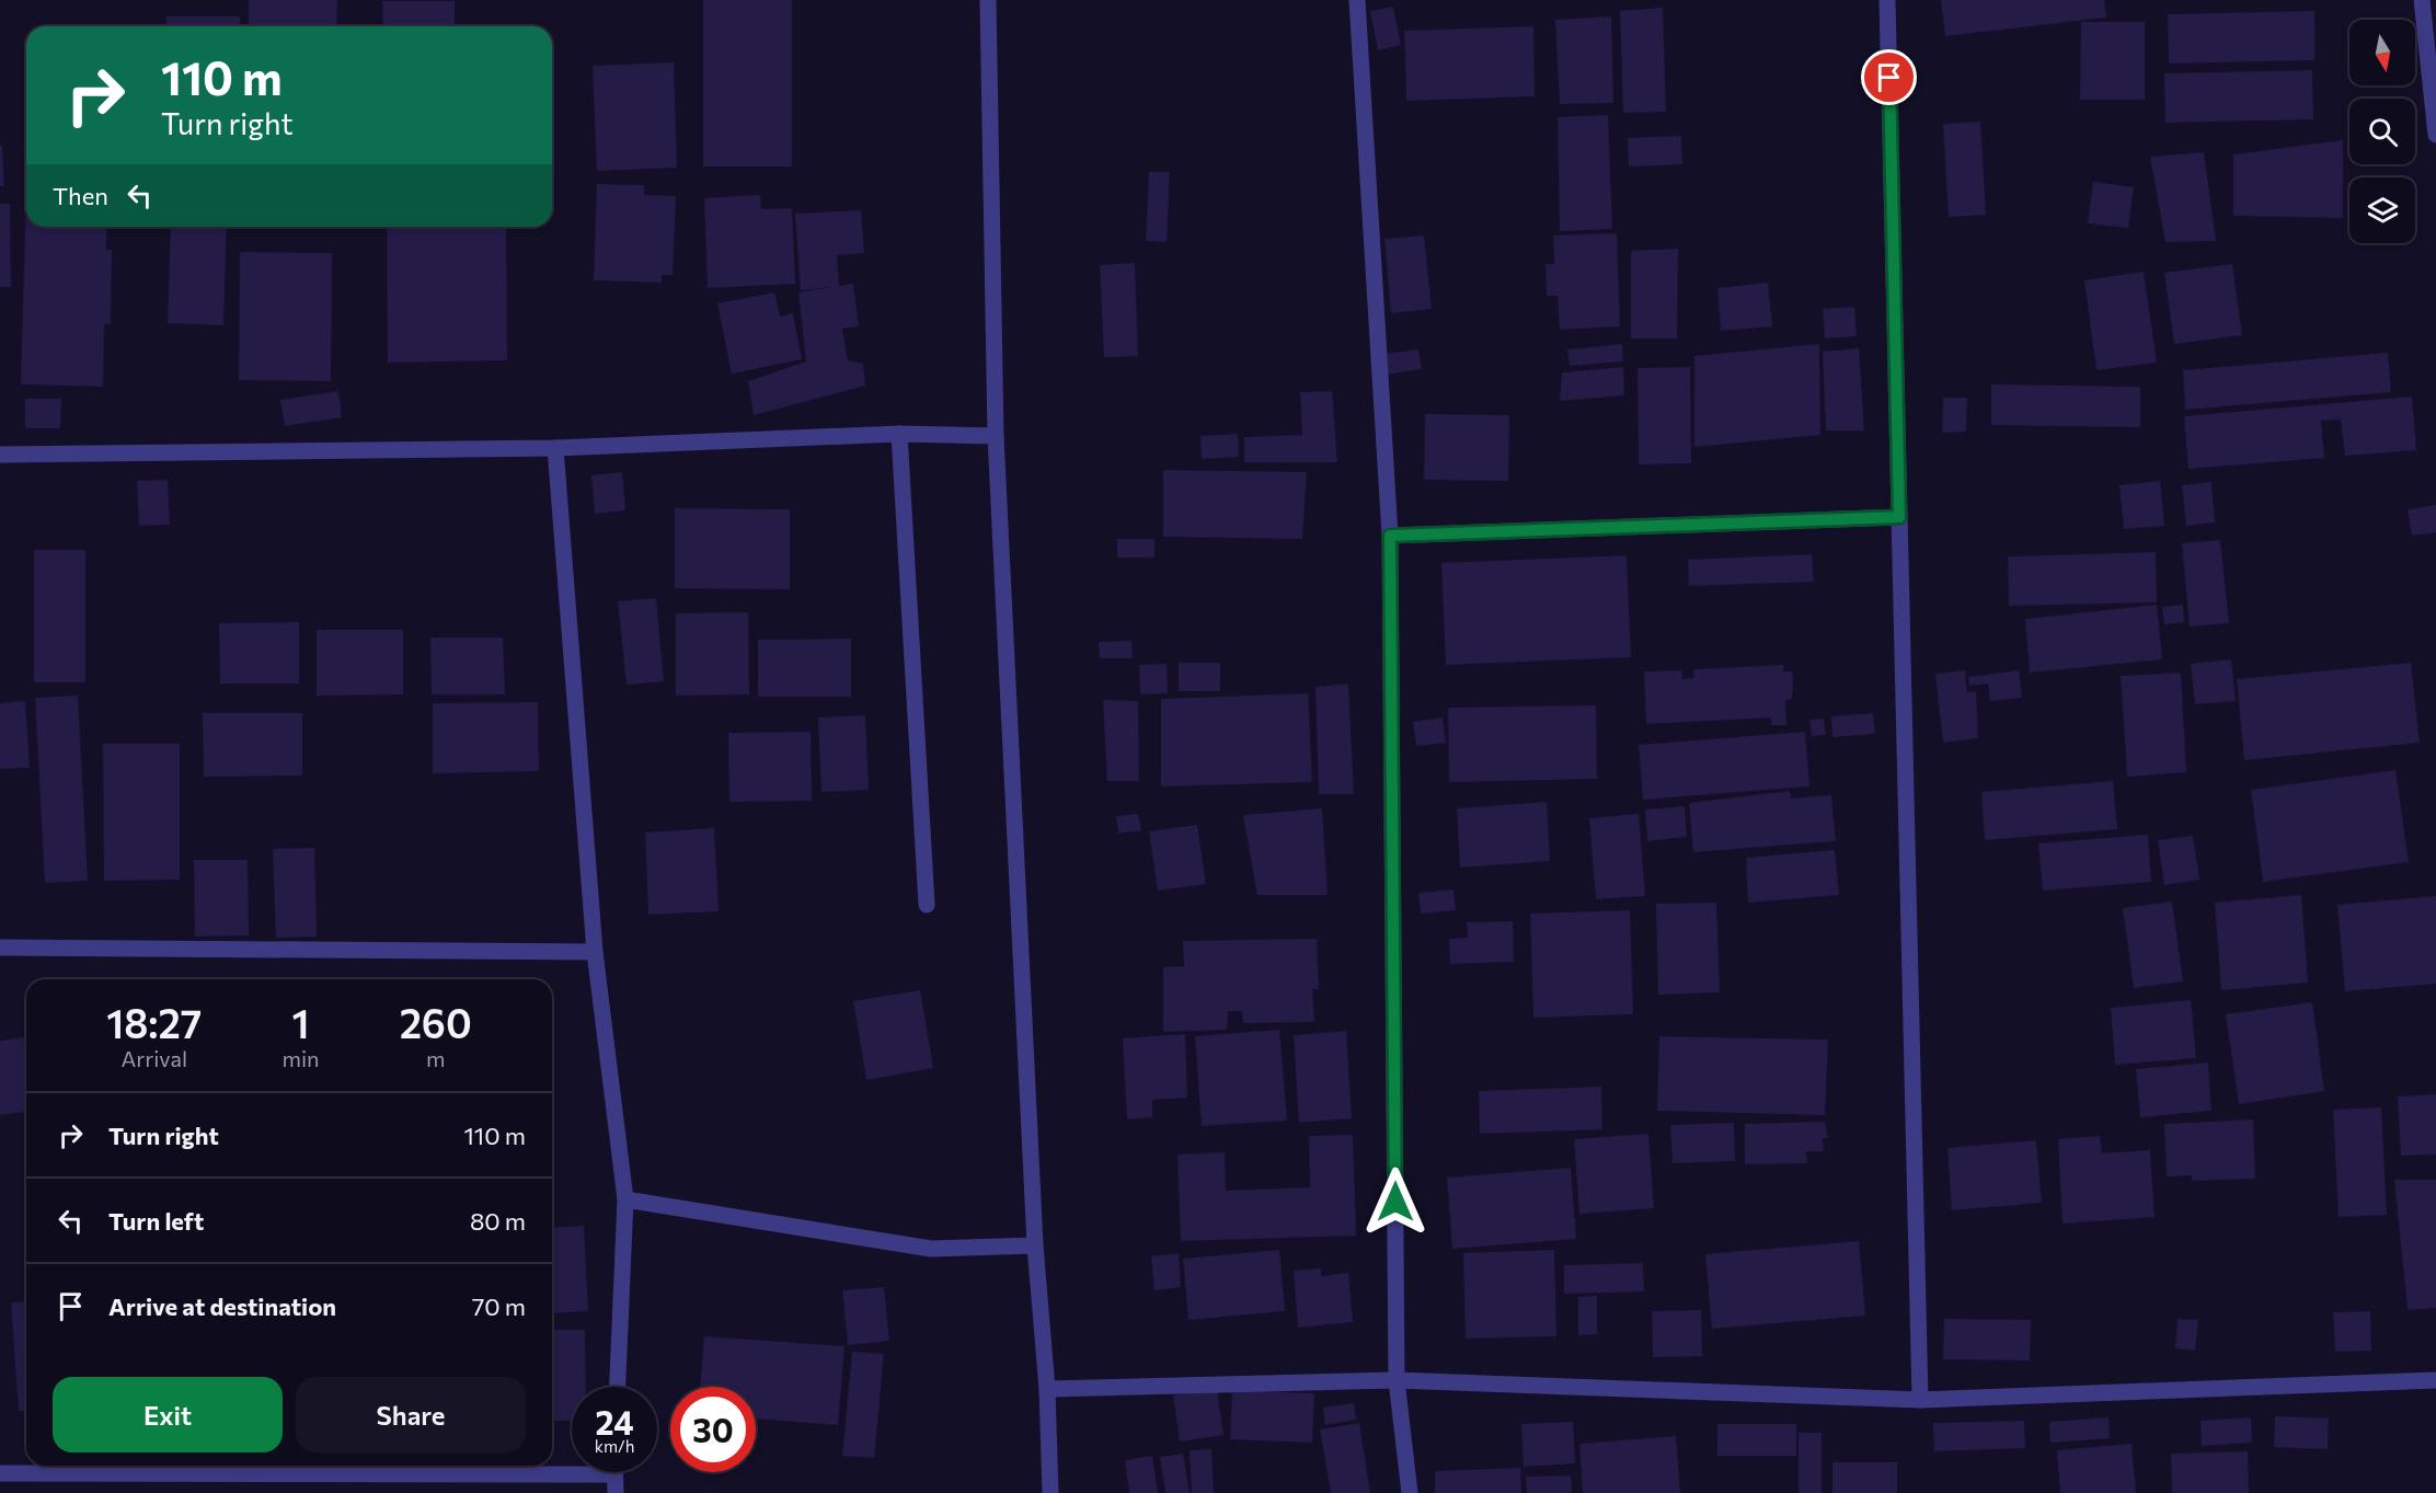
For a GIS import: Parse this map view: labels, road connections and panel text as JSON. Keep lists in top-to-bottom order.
{
  "north": "bottom",
  "page": {
    "turn": ["110 m", "Turn right"],
    "then": "Then",
    "eta": [
      "18:27",
      "Arrival",
      "1",
      "min",
      "260",
      "m"
    ],
    "list": [
      {
        "name": "Turn right",
        "value": "110 m"
      },
      {
        "name": "Turn left",
        "value": "80 m"
      },
      {
        "name": "Arrive at destination",
        "value": "70 m"
      }
    ],
    "buttons": ["Exit", "Share"],
    "speed": "24 km/h",
    "limit": "30"
  }
}
